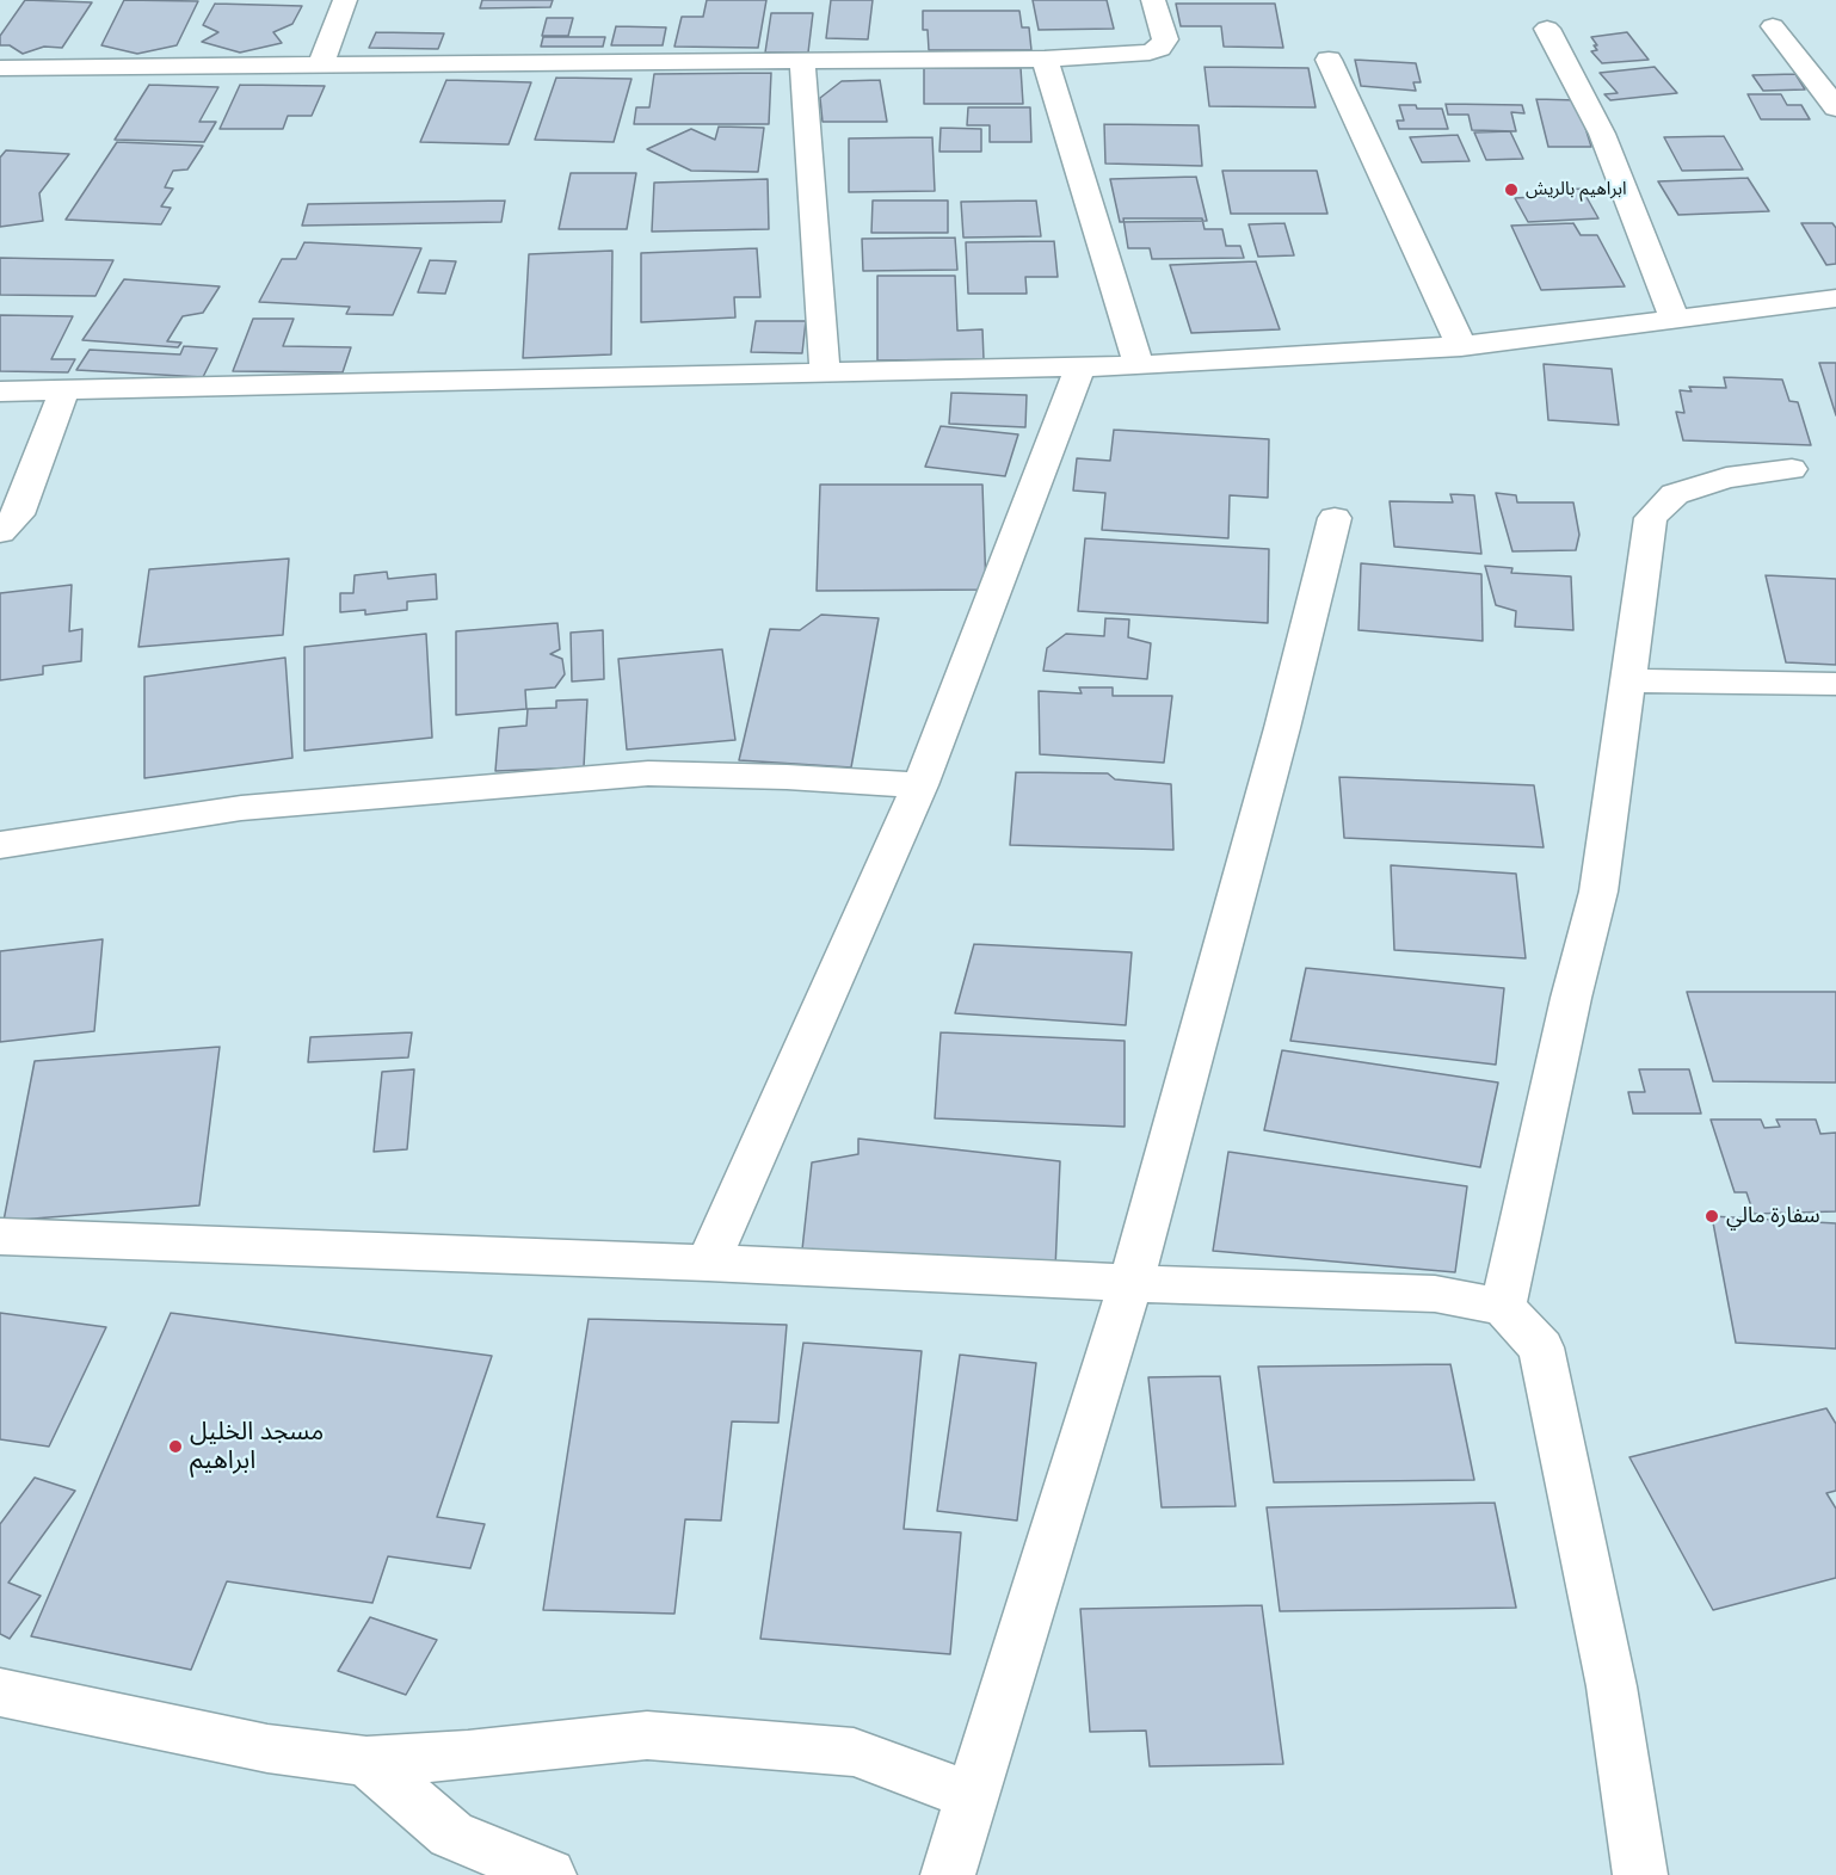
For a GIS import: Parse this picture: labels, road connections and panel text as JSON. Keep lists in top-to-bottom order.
{
  "places": ["ابراهيم بالريش", "سفارة مالي", "مسجد الخليل ابراهيم"]
}
